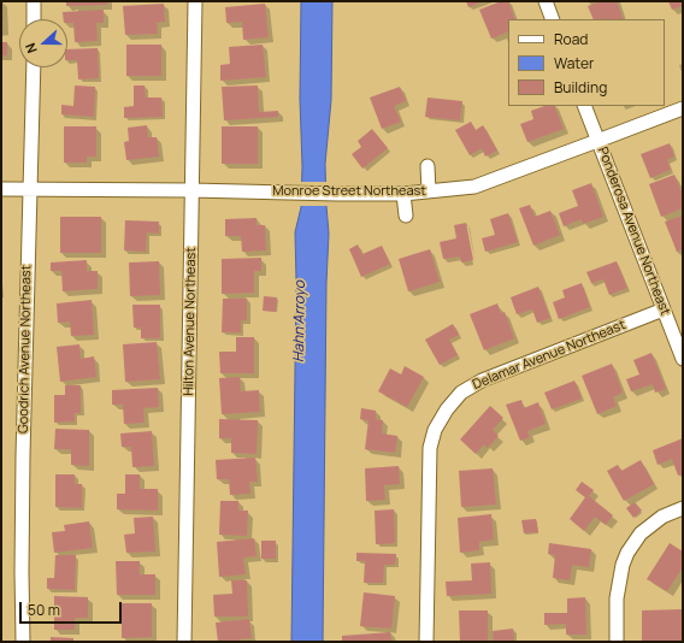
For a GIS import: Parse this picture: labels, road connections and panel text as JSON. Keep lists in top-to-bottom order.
{
  "streets": {
    "street": [
      "Monroe Street Northeast",
      "Ponderosa Avenue Northeast",
      "Hilton Avenue Northeast",
      "Goodrich Avenue Northeast",
      "Delamar Avenue Northeast"
    ]
  },
  "crossings": [
    ["Monroe Street Northeast", "Ponderosa Avenue Northeast"],
    ["Monroe Street Northeast", "Hilton Avenue Northeast"],
    ["Monroe Street Northeast", "Goodrich Avenue Northeast"],
    ["Ponderosa Avenue Northeast", "Delamar Avenue Northeast"]
  ],
  "water": ["Hahn Arroyo"],
  "legend": ["Road", "Water", "Building"],
  "scale_bar": "50 m",
  "north": "left"
}
